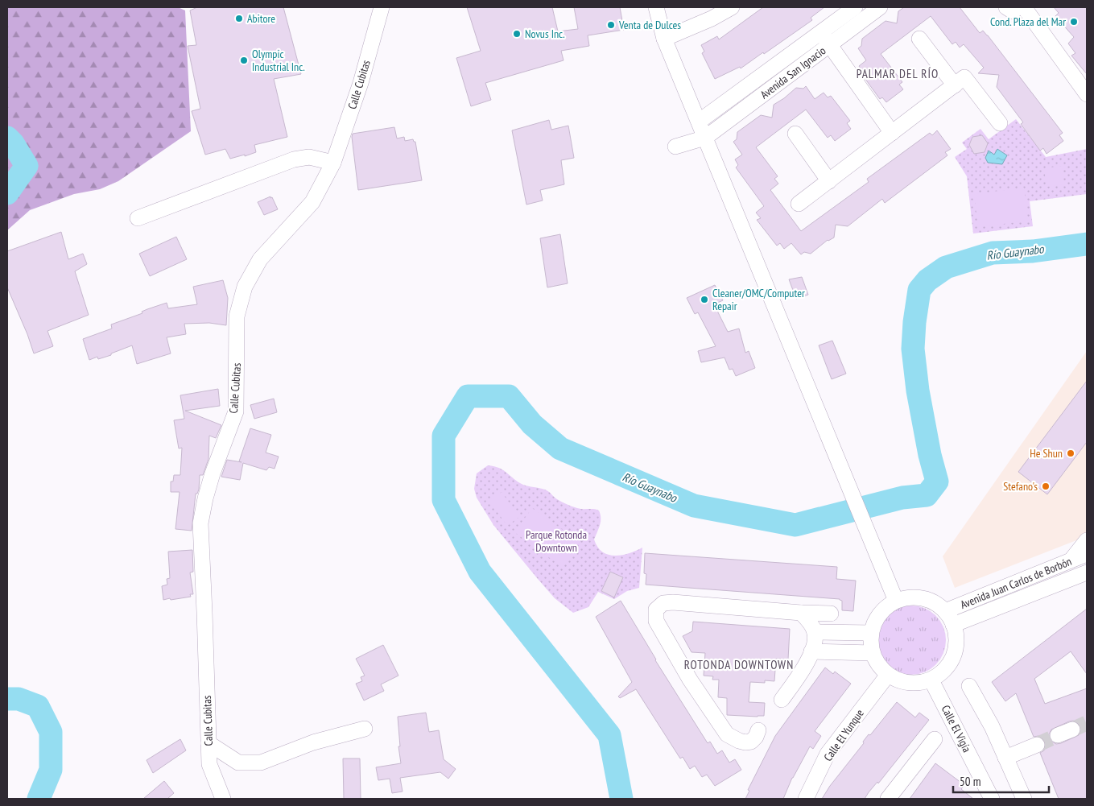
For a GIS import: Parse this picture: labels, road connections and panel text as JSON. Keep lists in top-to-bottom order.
{
  "streets": {
    "street": [
      "Avenida San Ignacio",
      "Calle Cubitas",
      "Avenida Juan Carlos de Borbón",
      "Calle El Vigía",
      "Calle El Yunque"
    ]
  },
  "crossings": [
    ["Avenida Juan Carlos de Borbón", "Calle El Vigía"],
    ["Avenida Juan Carlos de Borbón", "Calle El Yunque"],
    ["Calle El Vigía", "Calle El Yunque"]
  ],
  "districts": ["PALMAR DEL RÍO", "ROTONDA DOWNTOWN"],
  "water": ["Río Guaynabo"],
  "parks": ["Parque Rotonda Downtown"],
  "places": [
    "Abitore",
    "Cond. Plaza del Mar",
    "Venta de Dulces",
    "Novus Inc.",
    "Olympic Industrial Inc.",
    "Cleaner/OMC/Computer Repair",
    "He Shun",
    "Stefano's"
  ],
  "scale_bar": "50 m"
}
